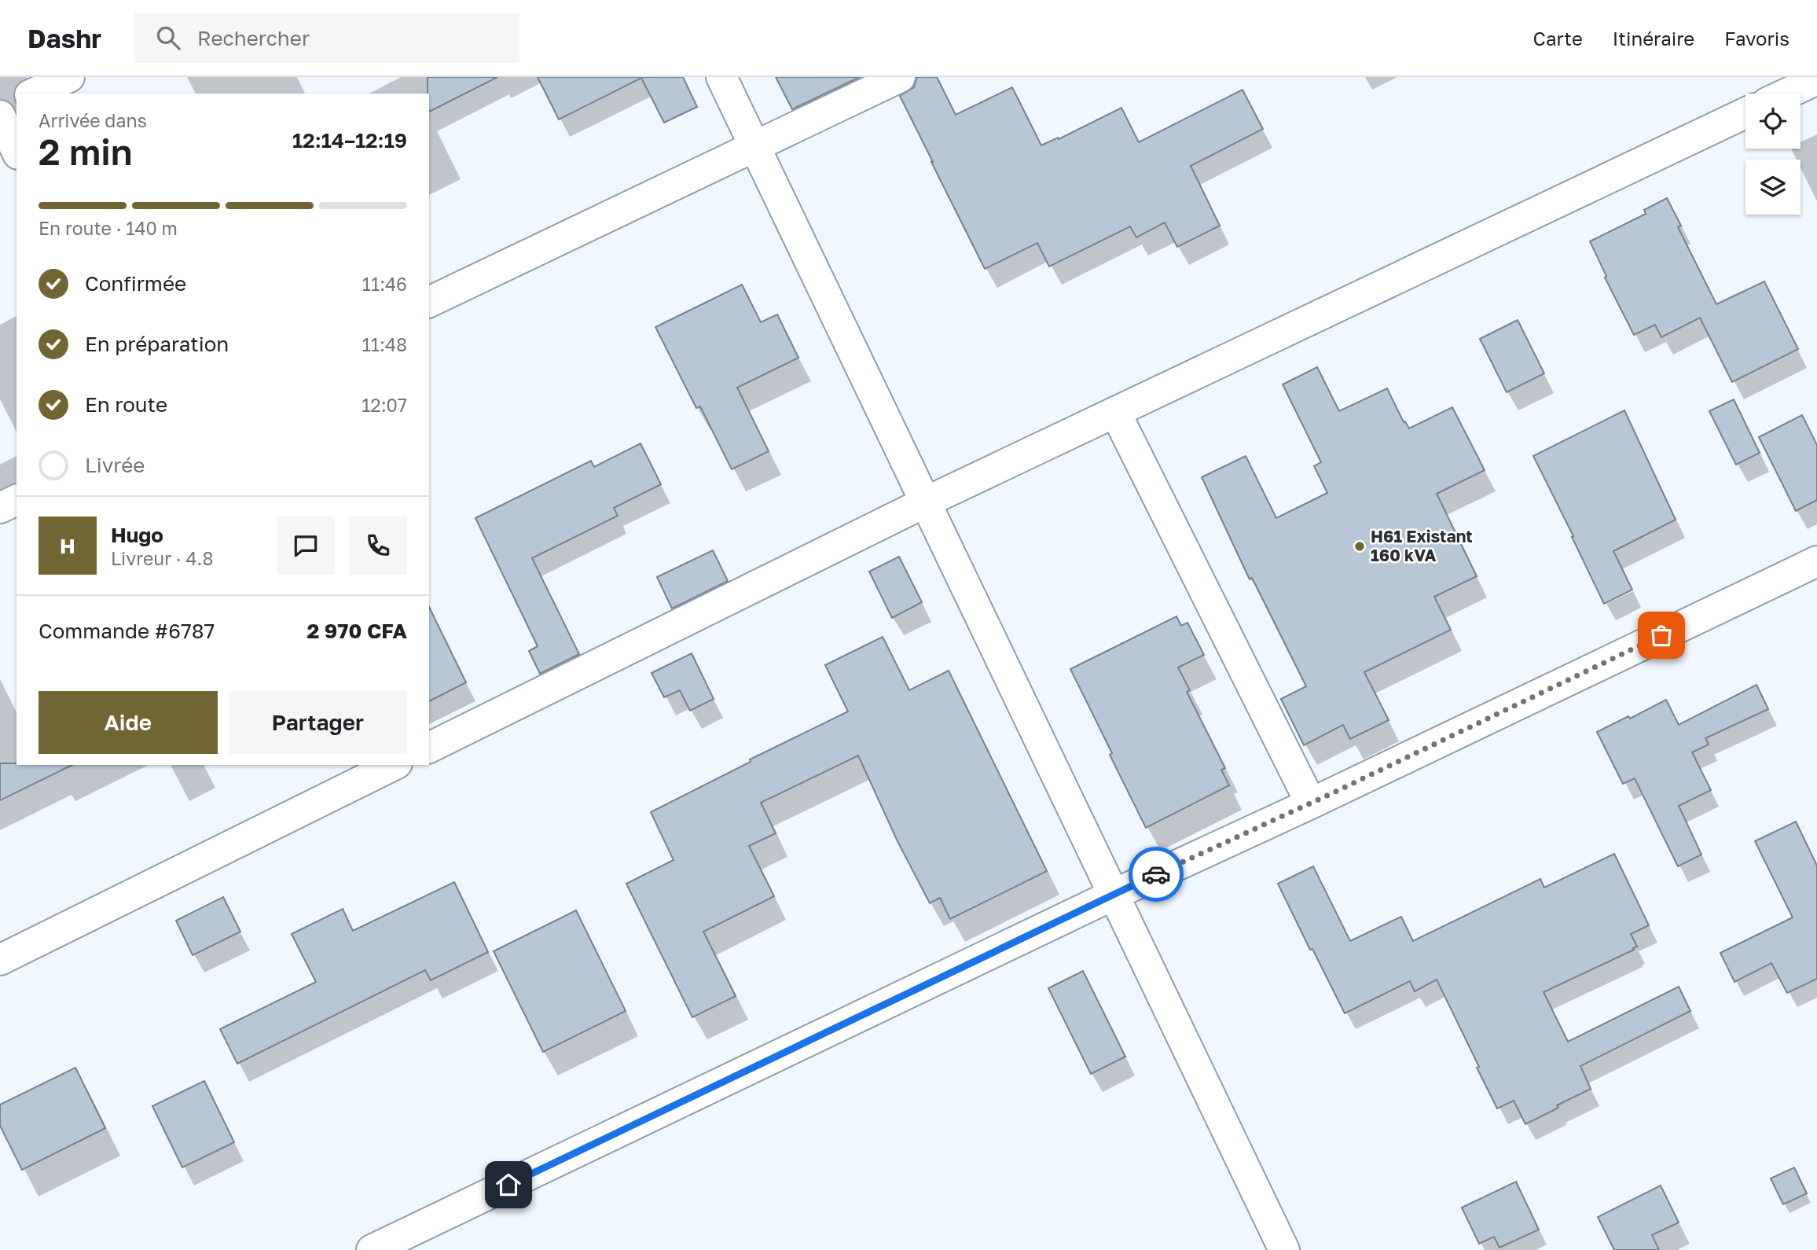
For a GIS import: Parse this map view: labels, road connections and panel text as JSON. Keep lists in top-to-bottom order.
{
  "places": ["H61 Existant 160 kVA"],
  "page": {
    "header": "Dashr",
    "search": "Rechercher",
    "nav": ["Carte", "Itinéraire", "Favoris"],
    "heading": ["2 min", "Arrivée dans", "12:14–12:19"],
    "panel": [
      "Hugo",
      "Livreur · 4.8",
      "Commande #6787",
      "2 970 CFA"
    ],
    "bar": "En route · 140 m",
    "list": [
      ["Confirmée", "11:46"],
      ["En préparation", "11:48"],
      ["En route", "12:07"],
      "Livrée"
    ],
    "round": "H",
    "buttons": ["Aide", "Partager"]
  }
}
